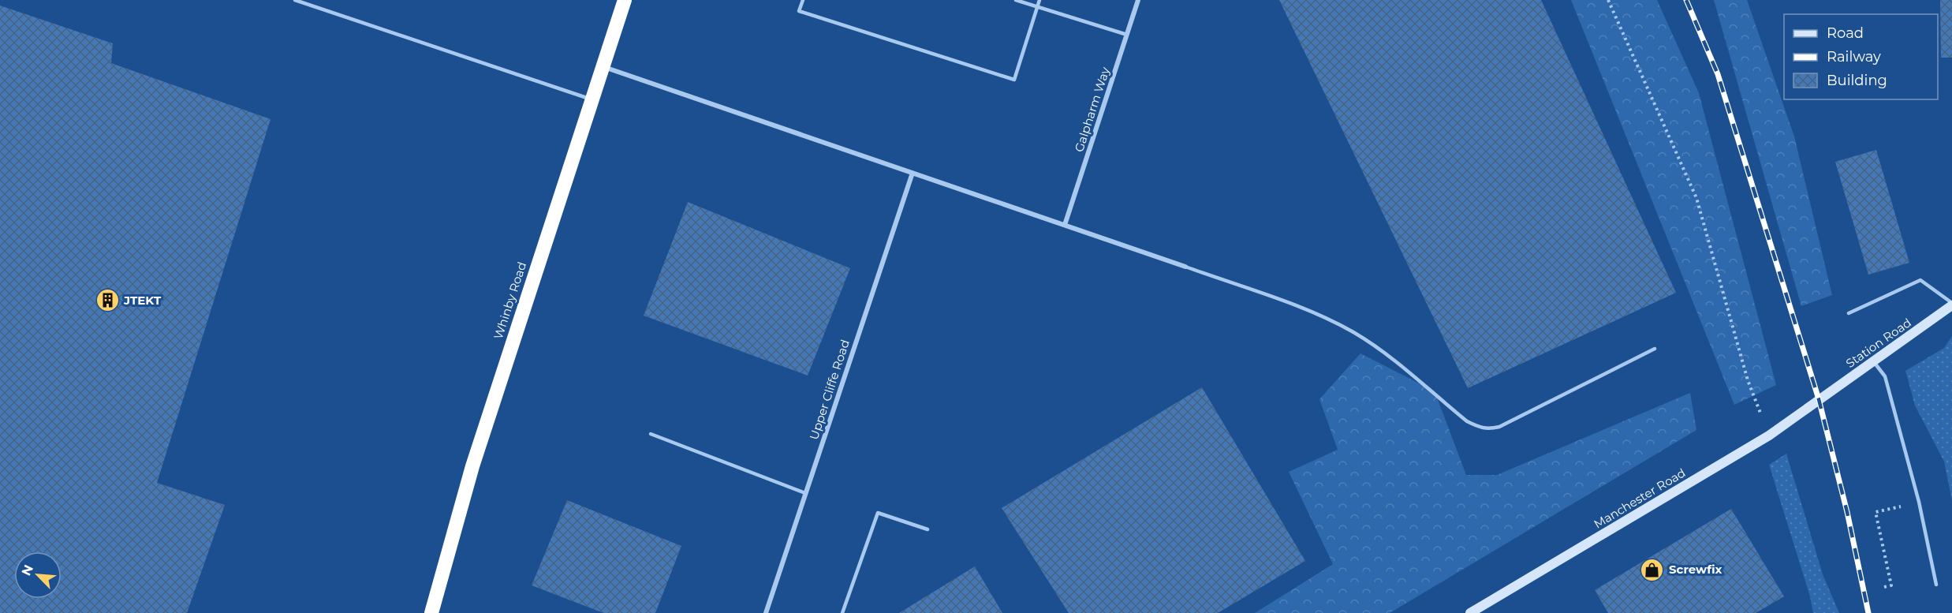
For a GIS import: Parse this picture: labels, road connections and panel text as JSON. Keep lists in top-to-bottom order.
{
  "streets": {
    "highway": ["Whinby Road"],
    "main road": ["Station Road", "Manchester Road"],
    "street": ["Galpharm Way", "Upper Cliffe Road"]
  },
  "crossings": [
    ["Station Road", "Manchester Road"]
  ],
  "places": {
    "building": ["JTEKT"],
    "shop": ["Screwfix"]
  },
  "legend": ["Road", "Railway", "Building"],
  "north": "top left"
}
